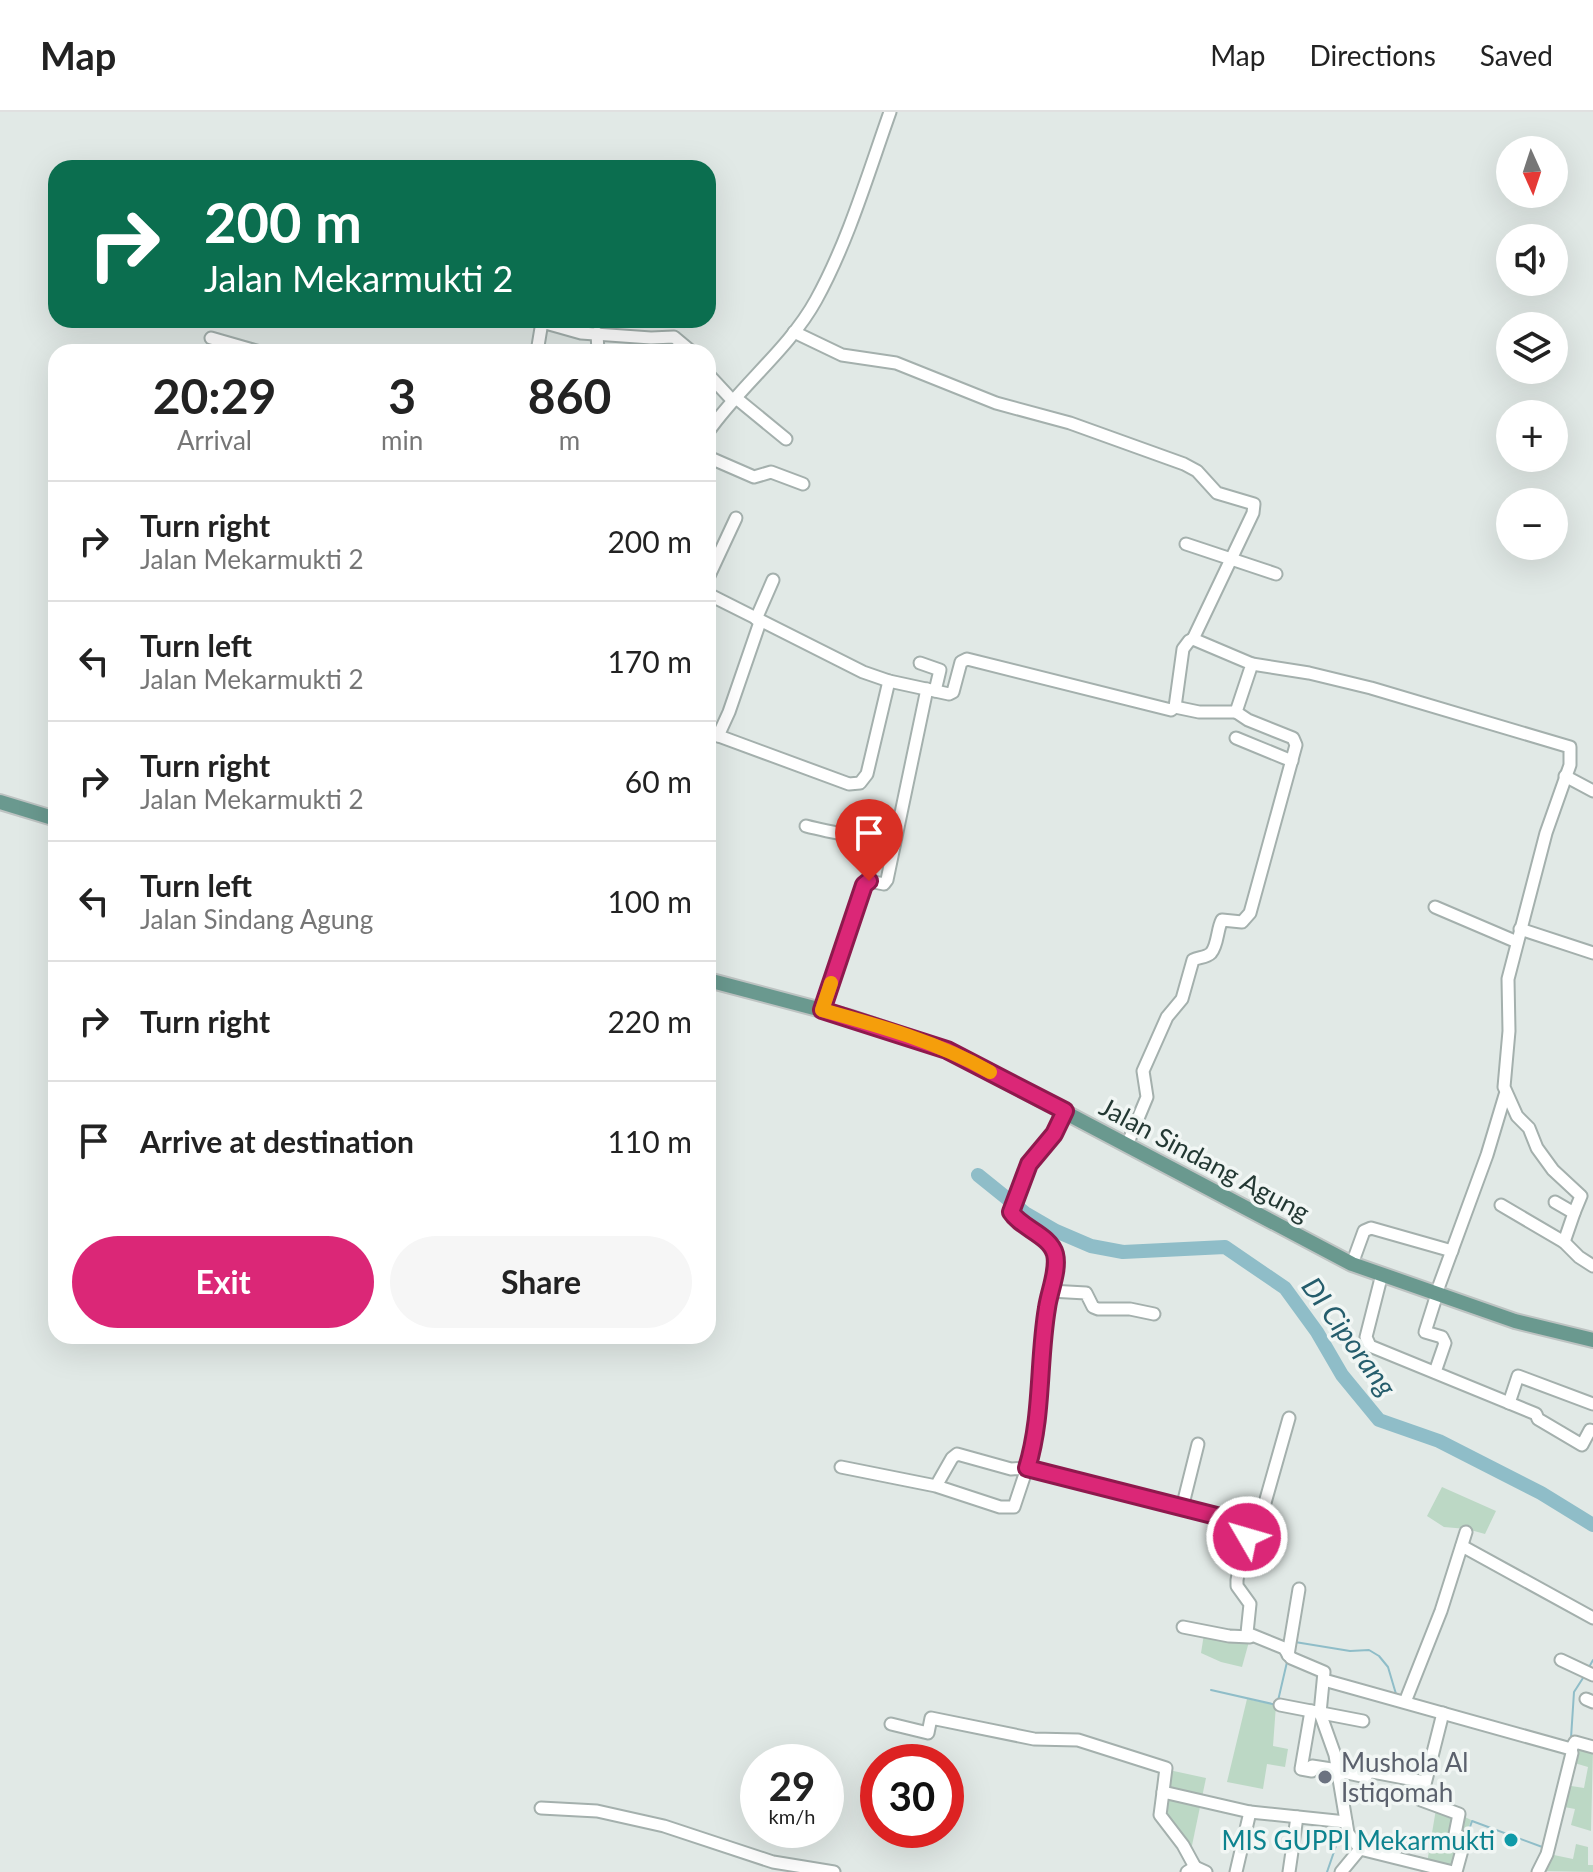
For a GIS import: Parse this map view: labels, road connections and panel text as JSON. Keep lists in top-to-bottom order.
{
  "streets": {
    "main road": ["Jalan Sindang Agung"]
  },
  "water": ["DI Ciporang"],
  "places": ["Mushola Al Istiqomah", "MIS GUPPI Mekarmukti"],
  "north": "bottom",
  "page": {
    "header": "Map",
    "nav": ["Map", "Directions", "Saved"],
    "map_buttons": ["+", "−"],
    "turn": ["200 m", "Jalan Mekarmukti 2"],
    "eta": [
      "20:29",
      "Arrival",
      "3",
      "min",
      "860",
      "m"
    ],
    "list": [
      {
        "name": "Turn right",
        "note": "Jalan Mekarmukti 2",
        "value": "200 m"
      },
      {
        "name": "Turn left",
        "note": "Jalan Mekarmukti 2",
        "value": "170 m"
      },
      {
        "name": "Turn right",
        "note": "Jalan Mekarmukti 2",
        "value": "60 m"
      },
      {
        "name": "Turn left",
        "note": "Jalan Sindang Agung",
        "value": "100 m"
      },
      {
        "name": "Turn right",
        "value": "220 m"
      },
      {
        "name": "Arrive at destination",
        "value": "110 m"
      }
    ],
    "buttons": ["Exit", "Share"],
    "speed": "29 km/h",
    "limit": "30"
  }
}
